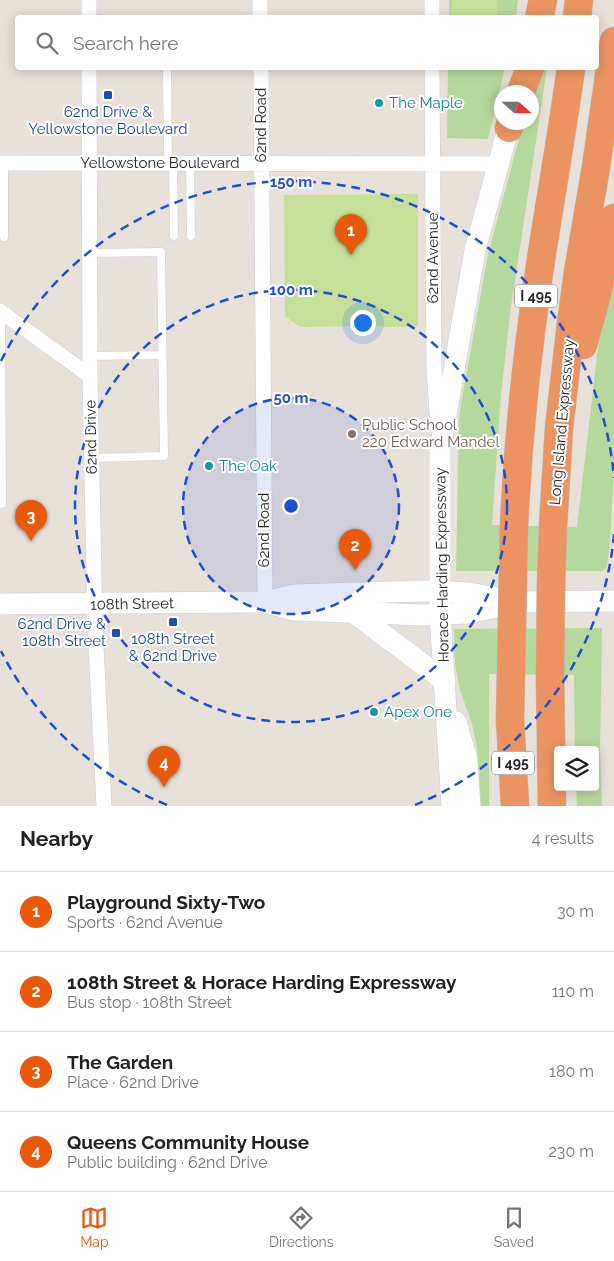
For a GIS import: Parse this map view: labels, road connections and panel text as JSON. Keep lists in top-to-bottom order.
{
  "streets": {
    "highway": ["I 495", "Long Island Expressway"],
    "main road": ["Horace Harding Expressway", "108th Street"],
    "street": [
      "62nd Road",
      "Yellowstone Boulevard",
      "62nd Avenue",
      "62nd Drive"
    ]
  },
  "crossings": [
    ["62nd Road", "Yellowstone Boulevard"],
    ["62nd Road", "108th Street"],
    ["Yellowstone Boulevard", "62nd Avenue"],
    ["Yellowstone Boulevard", "62nd Drive"],
    ["Yellowstone Boulevard", "Horace Harding Expressway"],
    ["62nd Avenue", "Horace Harding Expressway"],
    ["62nd Drive", "108th Street"],
    ["Horace Harding Expressway", "108th Street"]
  ],
  "places": {
    "transit": ["62nd Drive & Yellowstone Boulevard", "108th Street & 62nd Drive", "62nd Drive & 108th Street"],
    "other": [
      "The Maple",
      "Public School 220 Edward Mandel",
      "The Oak",
      "Apex One"
    ]
  },
  "north": "right",
  "page": {
    "search": "Search here",
    "pins": [
      "1",
      "3",
      "2",
      "4"
    ],
    "heading": ["Nearby", "4 results"],
    "list": [
      {
        "mark": "1",
        "name": "Playground Sixty-Two",
        "note": "Sports · 62nd Avenue",
        "value": "30 m"
      },
      {
        "mark": "2",
        "name": "108th Street & Horace Harding Expressway",
        "note": "Bus stop · 108th Street",
        "value": "110 m"
      },
      {
        "mark": "3",
        "name": "The Garden",
        "note": "Place · 62nd Drive",
        "value": "180 m"
      },
      {
        "mark": "4",
        "name": "Queens Community House",
        "note": "Public building · 62nd Drive",
        "value": "230 m"
      }
    ],
    "nav": ["Map", "Directions", "Saved"]
  },
  "rings": ["150 m", "100 m", "50 m"]
}
